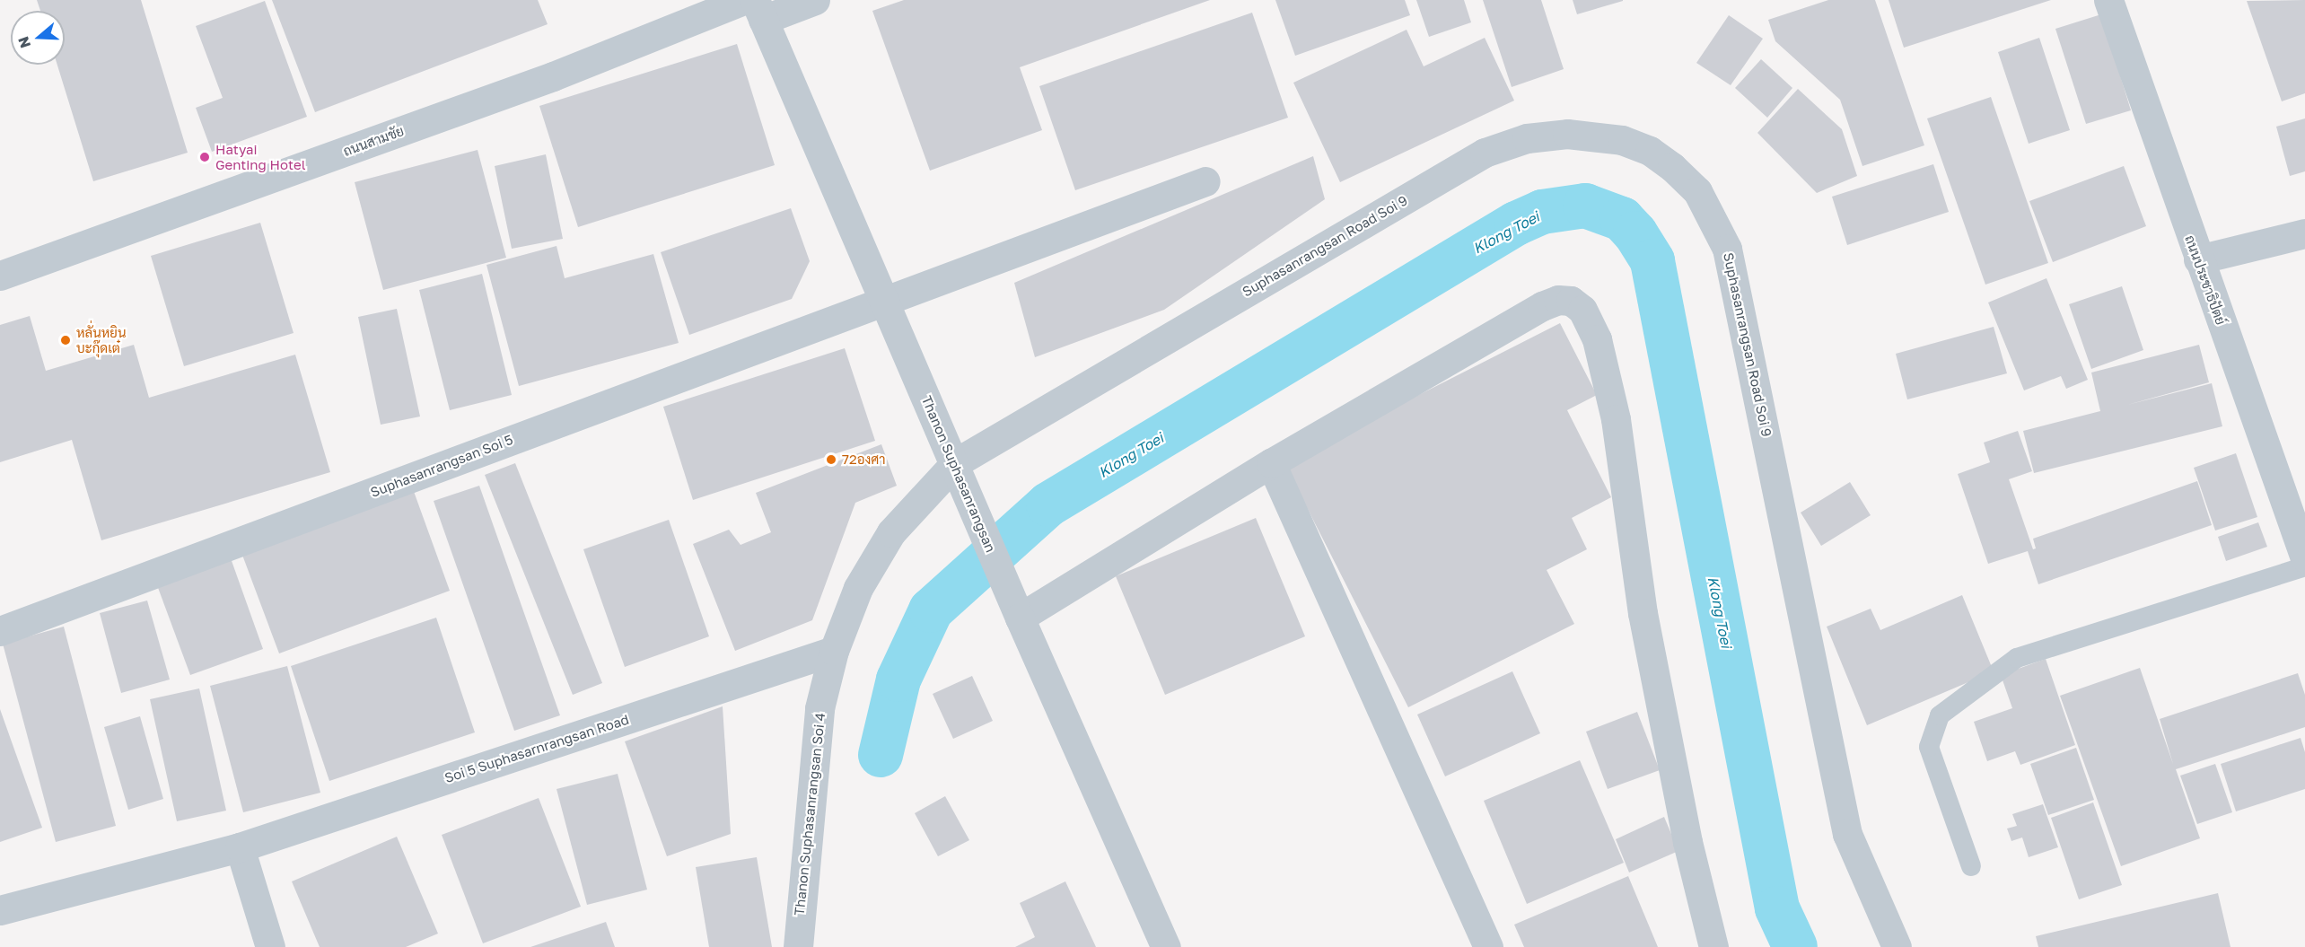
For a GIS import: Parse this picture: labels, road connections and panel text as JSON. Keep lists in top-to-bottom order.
{
  "streets": {
    "street": [
      "ถนนสามชัย",
      "Suphasanrangsan Road Soi 9",
      "ถนนประชาธิปัตย์",
      "Suphasanrangsan Soi 5",
      "Thanon Suphasanrangsan",
      "Soi 5 Suphasarnrangsan Road",
      "Thanon Suphasanrangsan Soi 4"
    ]
  },
  "crossings": [
    ["ถนนสามชัย", "Thanon Suphasanrangsan"],
    ["Suphasanrangsan Road Soi 9", "Thanon Suphasanrangsan"],
    ["Suphasanrangsan Road Soi 9", "Thanon Suphasanrangsan Soi 4"],
    ["Suphasanrangsan Soi 5", "Thanon Suphasanrangsan"],
    ["Thanon Suphasanrangsan", "Thanon Suphasanrangsan Soi 4"],
    ["Soi 5 Suphasarnrangsan Road", "Thanon Suphasanrangsan Soi 4"]
  ],
  "water": ["Klong Toei"],
  "places": ["Hatyai Genting Hotel", "หลั่นหยิน บะกุ๊ดเต๋", "72องศา"],
  "north": "left"
}
